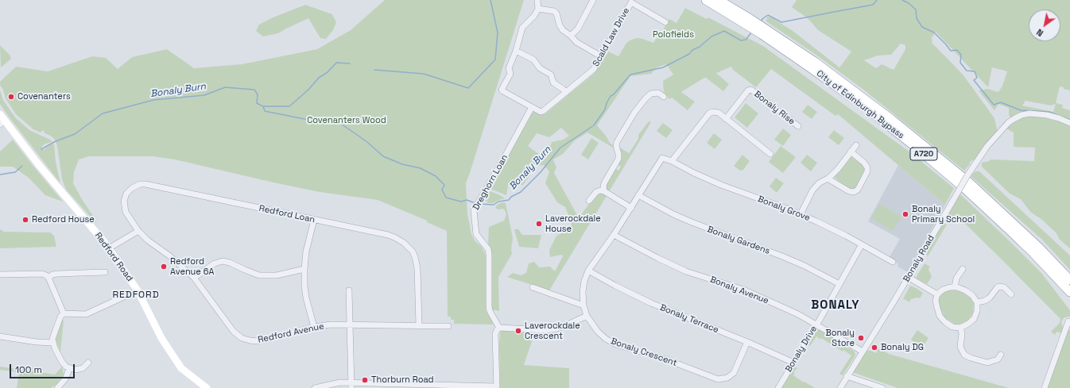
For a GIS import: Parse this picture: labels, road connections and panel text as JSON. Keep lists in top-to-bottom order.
{
  "streets": {
    "highway": ["City of Edinburgh Bypass", "A720"],
    "main road": ["Redford Road"],
    "street": [
      "Scald Law Drive",
      "Bonaly Rise",
      "Dreghorn Loan",
      "Bonaly Grove",
      "Redford Loan",
      "Bonaly Gardens",
      "Bonaly Road",
      "Bonaly Avenue",
      "Bonaly Terrace",
      "Redford Avenue",
      "Bonaly Drive",
      "Bonaly Crescent"
    ]
  },
  "crossings": [
    ["Scald Law Drive", "Dreghorn Loan"],
    ["Bonaly Grove", "Bonaly Drive"],
    ["Bonaly Grove", "Bonaly Crescent"],
    ["Redford Loan", "Redford Avenue"],
    ["Bonaly Gardens", "Bonaly Drive"],
    ["Bonaly Gardens", "Bonaly Crescent"],
    ["Bonaly Road", "Bonaly Avenue"],
    ["Bonaly Avenue", "Bonaly Drive"],
    ["Bonaly Avenue", "Bonaly Crescent"],
    ["Bonaly Terrace", "Bonaly Drive"],
    ["Bonaly Terrace", "Bonaly Crescent"]
  ],
  "districts": ["REDFORD", "BONALY"],
  "water": ["Bonaly Burn"],
  "parks": ["Polofields", "Covenanters Wood"],
  "places": [
    "Covenanters",
    "Bonaly Primary School",
    "Redford House",
    "Laverockdale House",
    "Redford Avenue 6A",
    "Laverockdale Crescent",
    "Bonaly Store",
    "Bonaly DG",
    "Thorburn Road"
  ],
  "scale_bar": "100 m",
  "north": "bottom left"
}
